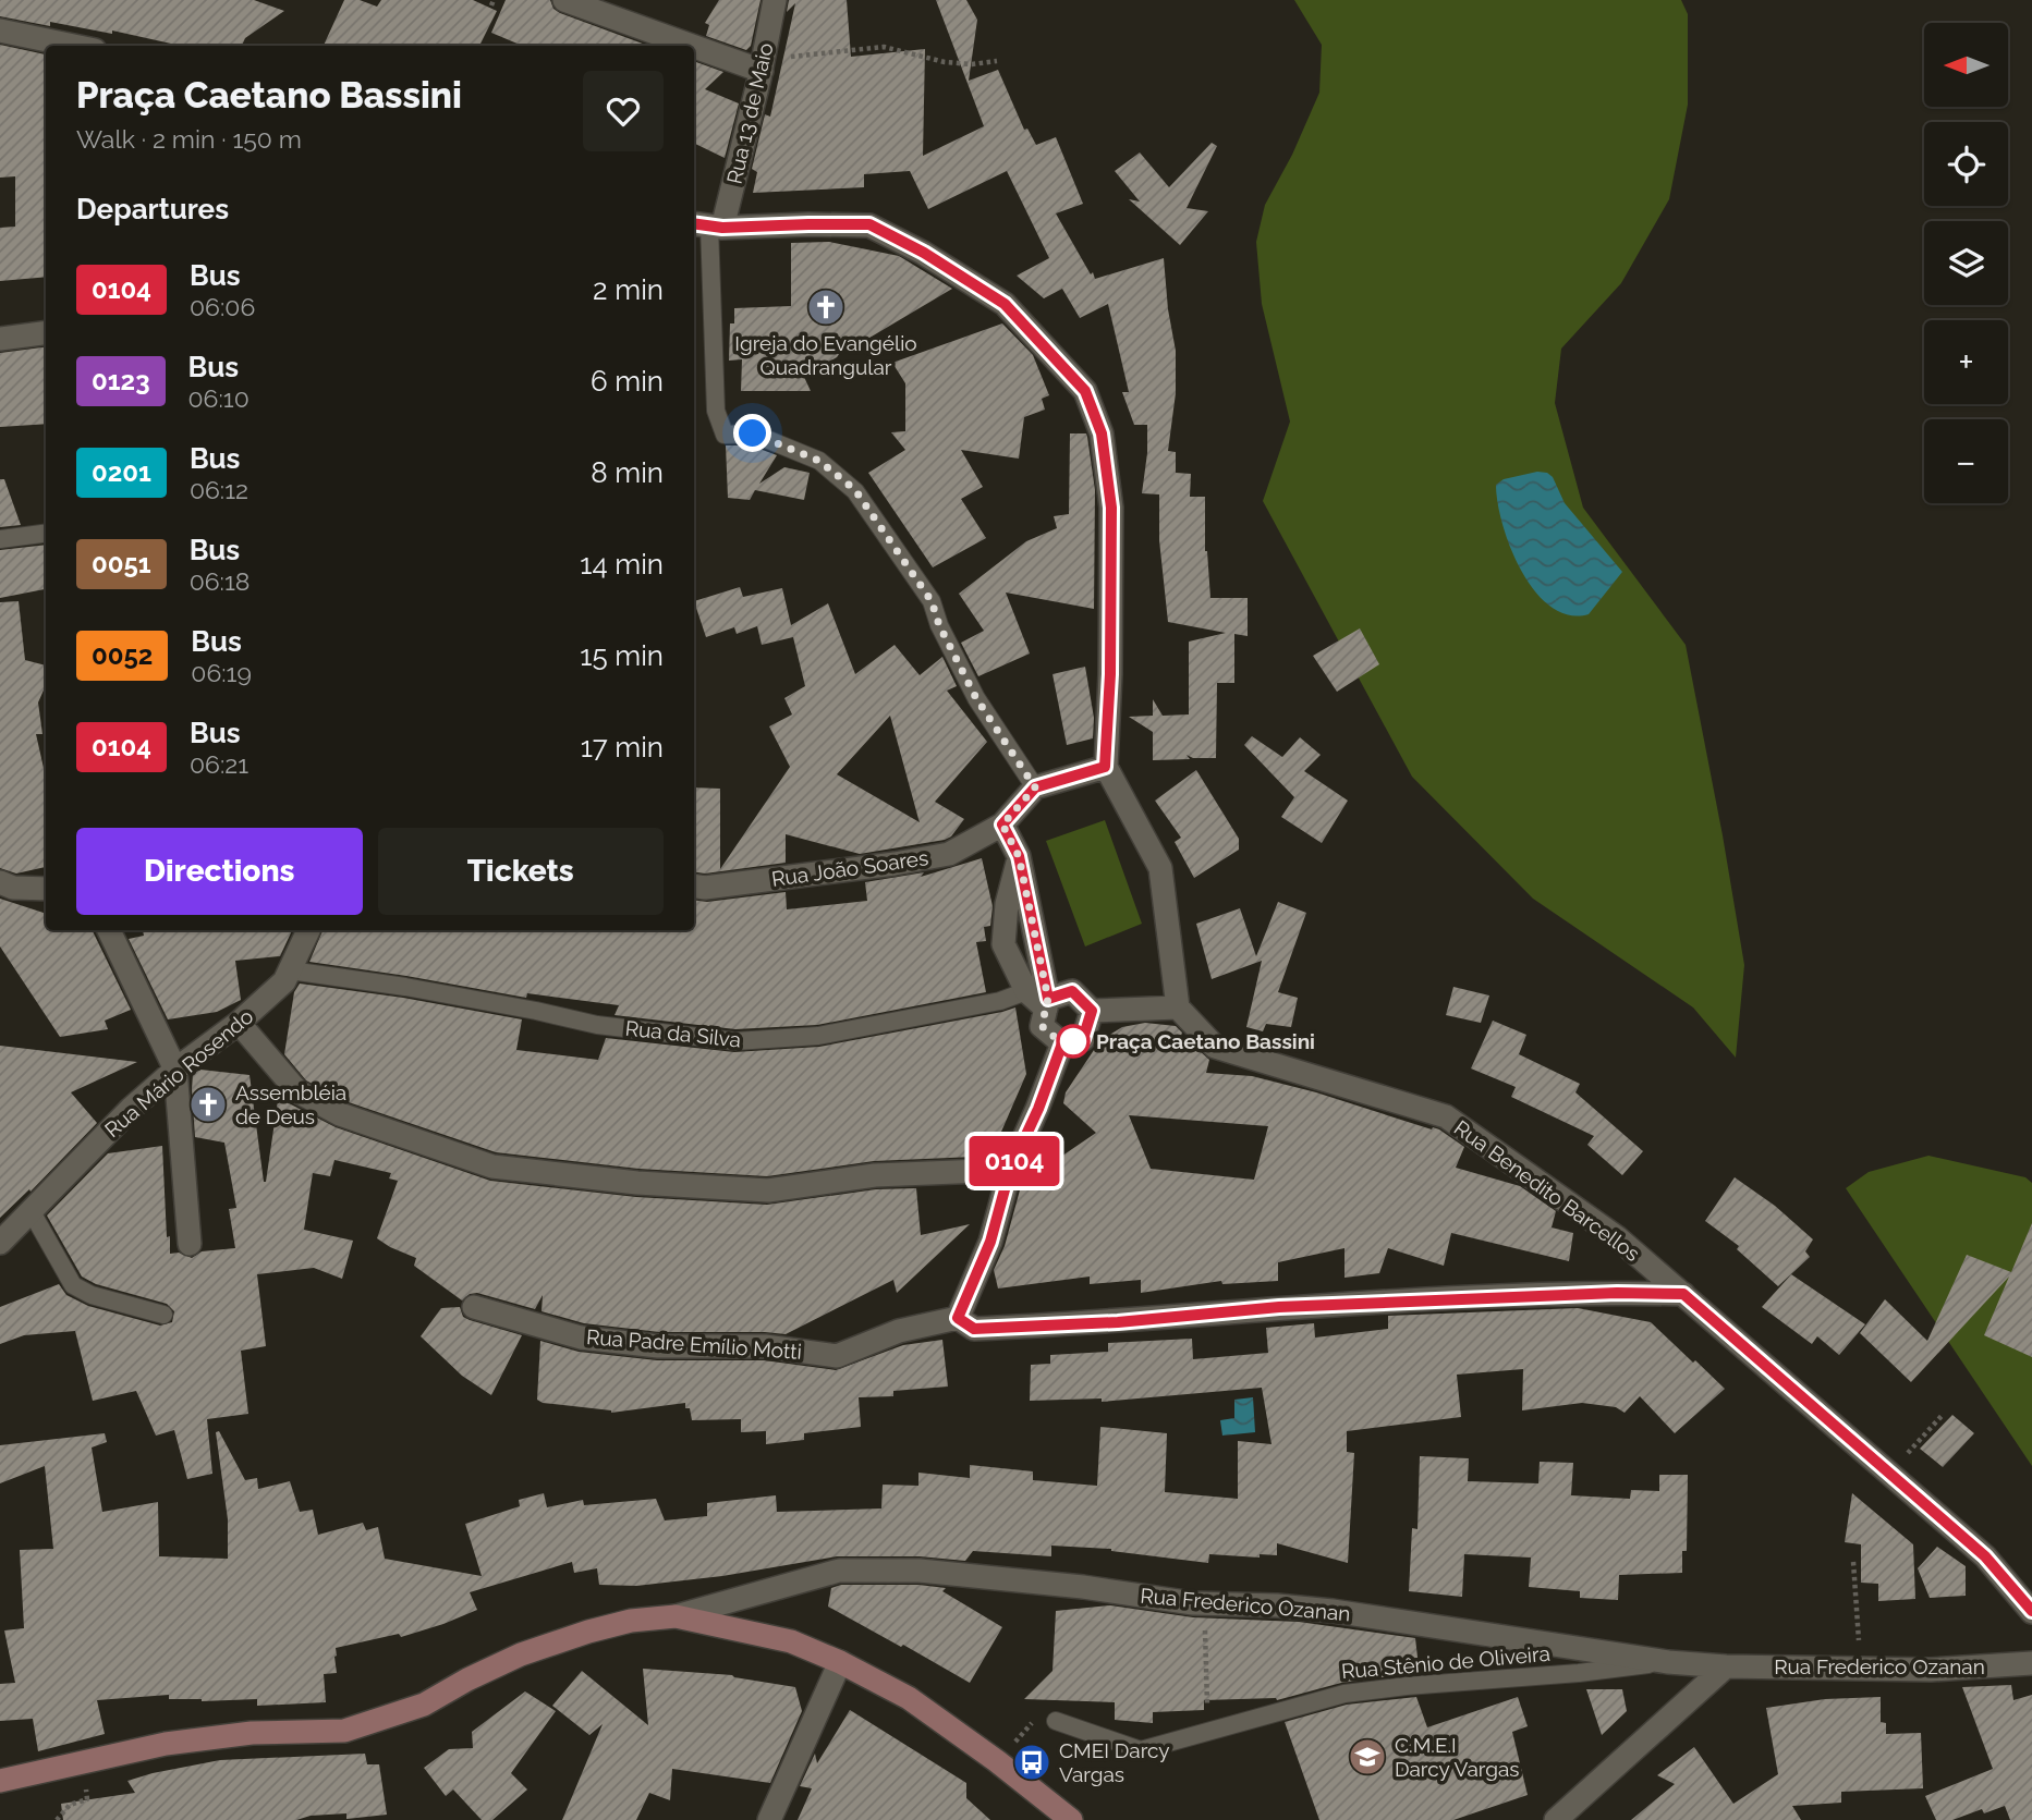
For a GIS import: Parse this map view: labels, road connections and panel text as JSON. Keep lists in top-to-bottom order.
{
  "streets": {
    "street": [
      "Rua 13 de Maio",
      "Rua João Soares",
      "Rua Mário Rosendo",
      "Rua Benedito Barcellos",
      "Rua Padre Emílio Motti",
      "Rua Frederico Ozanan"
    ],
    "lane": ["Rua da Silva", "Rua Stênio de Oliveira"]
  },
  "crossings": [
    ["Rua da Silva", "Rua Mário Rosendo"],
    ["Rua Benedito Barcellos", "Rua Padre Emílio Motti"],
    ["Rua Frederico Ozanan", "Rua Stênio de Oliveira"]
  ],
  "places": {
    "church": ["Igreja do Evangélio Quadrangular", "Assembléia de Deus"],
    "other": ["Praça Caetano Bassini"],
    "school or university": ["C.M.E.I Darcy Vargas"],
    "bus stop": ["CMEI Darcy Vargas"]
  },
  "lines": ["bus line 0104"],
  "north": "left",
  "page": {
    "on_map": "0104",
    "map_buttons": ["+", "−"],
    "heading": [
      ["Praça Caetano Bassini", "Walk · 2 min · 150 m"],
      "Departures"
    ],
    "list": [
      {
        "mark": "0104",
        "name": "Bus",
        "note": "06:06",
        "value": "2 min"
      },
      {
        "mark": "0123",
        "name": "Bus",
        "note": "06:10",
        "value": "6 min"
      },
      {
        "mark": "0201",
        "name": "Bus",
        "note": "06:12",
        "value": "8 min"
      },
      {
        "mark": "0051",
        "name": "Bus",
        "note": "06:18",
        "value": "14 min"
      },
      {
        "mark": "0052",
        "name": "Bus",
        "note": "06:19",
        "value": "15 min"
      },
      {
        "mark": "0104",
        "name": "Bus",
        "note": "06:21",
        "value": "17 min"
      }
    ],
    "buttons": ["Directions", "Tickets"]
  }
}
